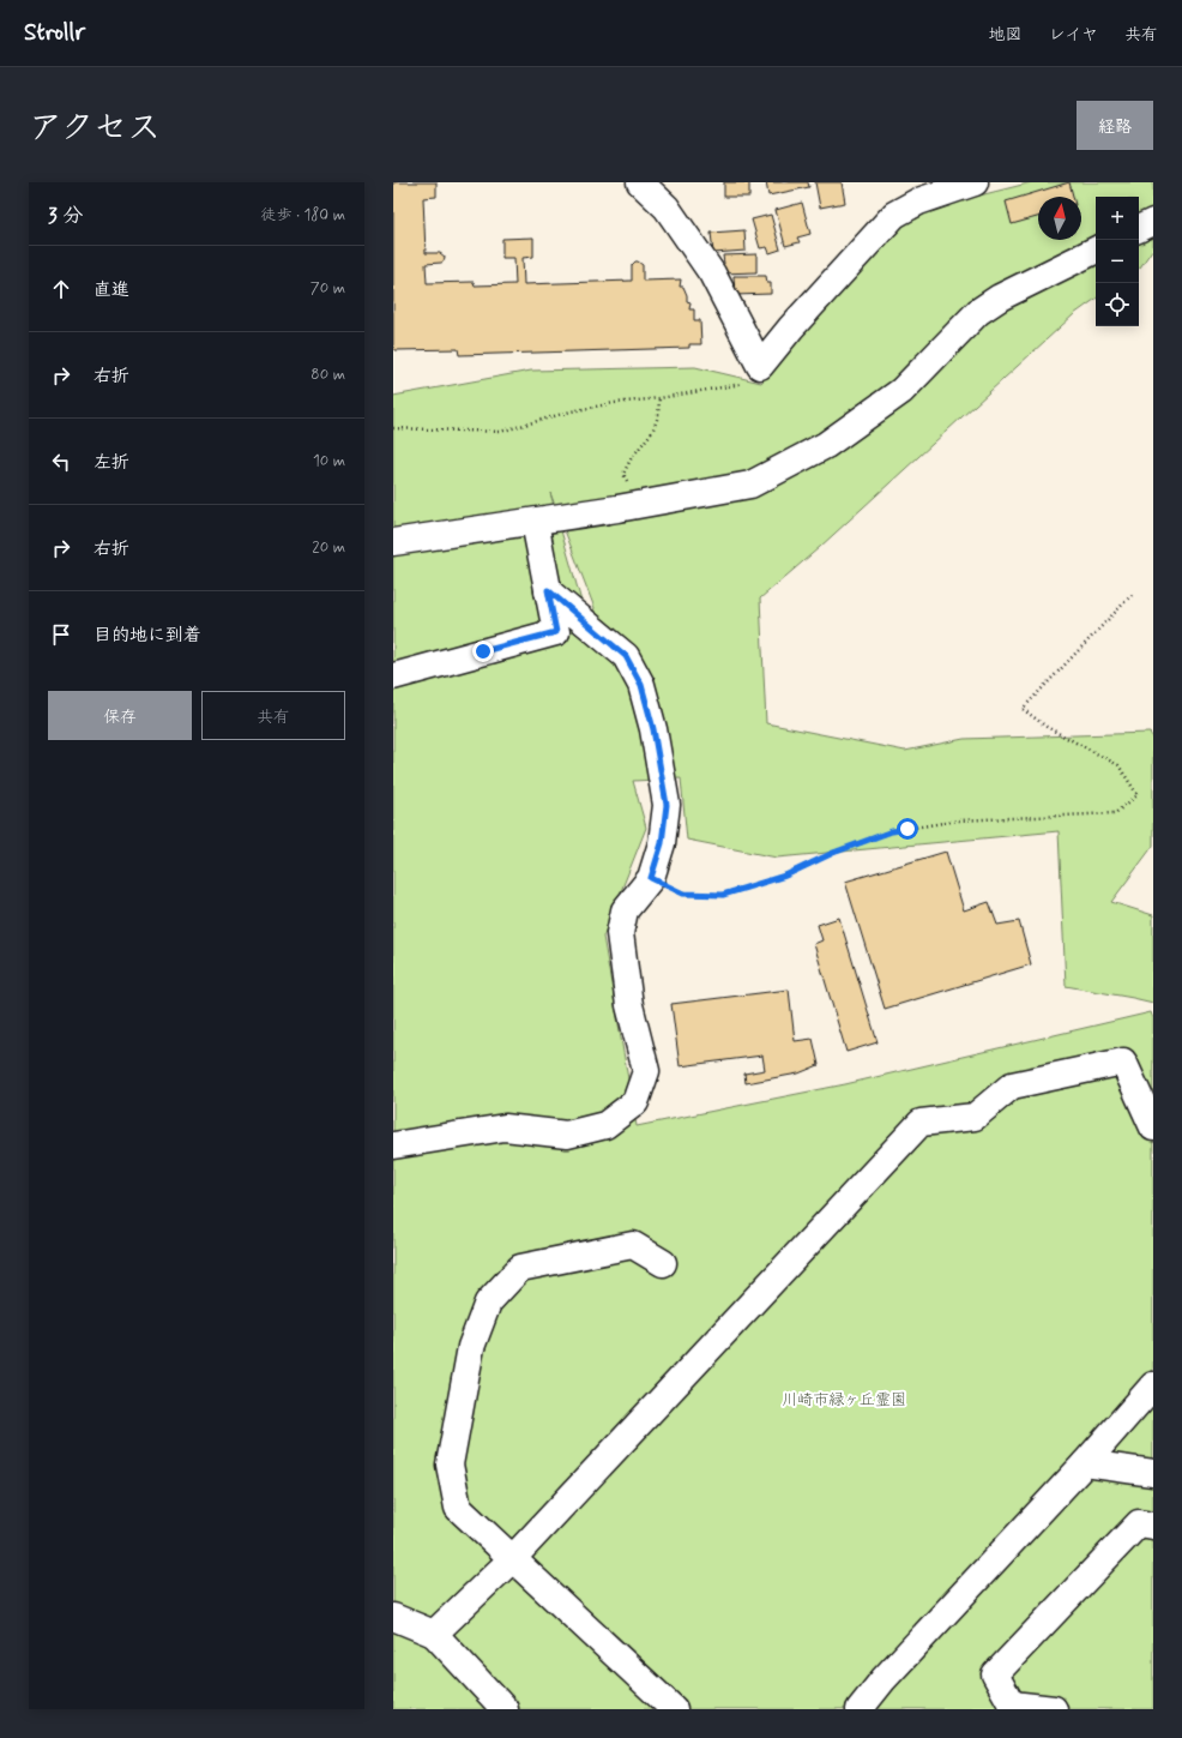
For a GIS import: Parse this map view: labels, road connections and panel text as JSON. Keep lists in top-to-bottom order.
{
  "parks": ["川崎市緑ヶ丘霊園"],
  "north": "top",
  "page": {
    "header": "Strollr",
    "nav": ["地図", "レイヤ", "共有"],
    "title": "アクセス",
    "buttons": [
      "経路",
      ["保存", "共有"]
    ],
    "heading": ["3 分", "徒歩 · 180 m"],
    "map_buttons": ["+", "−"],
    "list": [
      ["直進", "70 m"],
      ["右折", "80 m"],
      ["左折", "10 m"],
      ["右折", "20 m"],
      "目的地に到着"
    ]
  }
}
